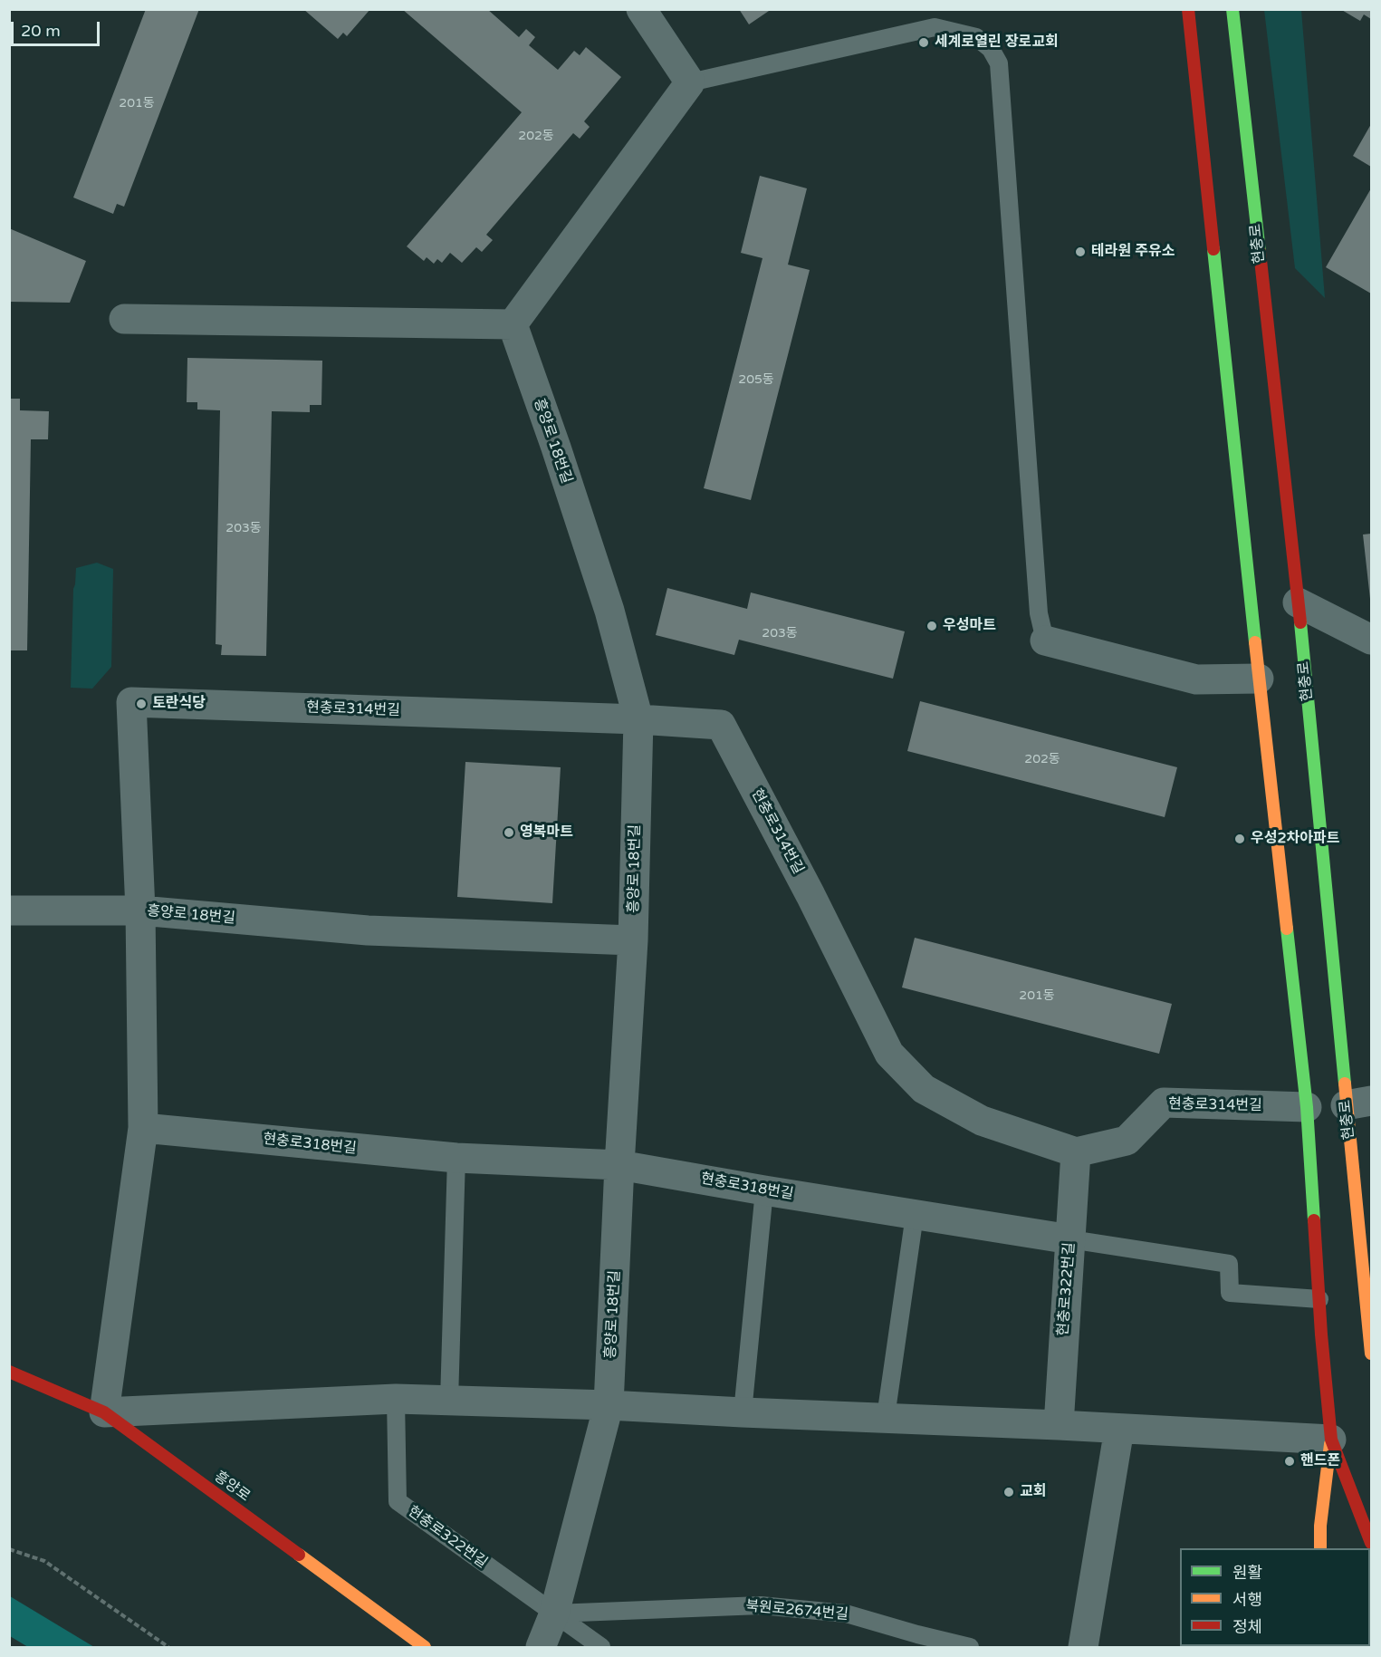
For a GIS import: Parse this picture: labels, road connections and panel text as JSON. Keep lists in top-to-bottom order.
{
  "streets": {
    "street": [
      "현충로",
      "흥양로 18번길",
      "현충로314번길",
      "현충로318번길",
      "현충로322번길",
      "흥양로"
    ],
    "lane": ["북원로2674번길"]
  },
  "crossings": [
    ["흥양로 18번길", "현충로314번길"],
    ["흥양로 18번길", "현충로318번길"],
    ["흥양로 18번길", "현충로322번길"],
    ["흥양로 18번길", "북원로2674번길"],
    ["현충로314번길", "현충로322번길"],
    ["현충로318번길", "현충로322번길"],
    ["현충로322번길", "북원로2674번길"]
  ],
  "places": [
    "세계로열린 장로교회",
    "테라원 주유소",
    "우성마트",
    "토란식당",
    "영복마트",
    "우성2차아파트",
    "핸드폰",
    "교회"
  ],
  "house_numbers": [
    "201동",
    "202동",
    "205동",
    "203동",
    "203동",
    "202동",
    "201동"
  ],
  "legend": ["원활", "서행", "정체"],
  "scale_bar": "20 m"
}
